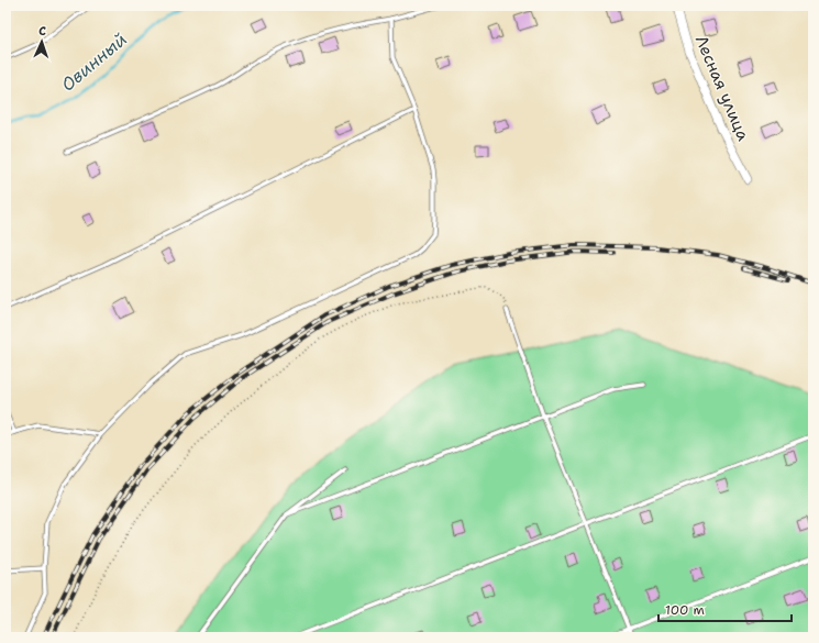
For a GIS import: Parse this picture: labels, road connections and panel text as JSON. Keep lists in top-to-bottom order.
{
  "streets": {
    "street": ["Лесная улица"]
  },
  "water": ["Овинный"],
  "scale_bar": "100 m",
  "north": "top"
}
